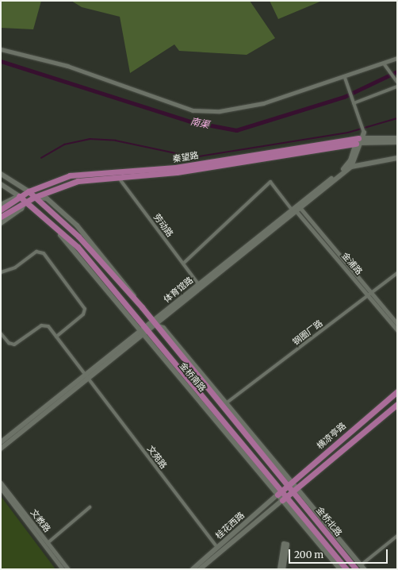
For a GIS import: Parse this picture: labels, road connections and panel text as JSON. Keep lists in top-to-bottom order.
{
  "streets": {
    "main road": [
      "秦望路",
      "体育馆路",
      "金桥南路",
      "横凉亭路",
      "金桥北路",
      "桂花西路"
    ],
    "street": [
      "劳动路",
      "金浦路",
      "钢圈厂路",
      "文苑路",
      "文教路"
    ]
  },
  "crossings": [
    ["秦望路", "劳动路"],
    ["秦望路", "体育馆路"],
    ["秦望路", "金桥南路"],
    ["劳动路", "体育馆路"],
    ["金浦路", "体育馆路"],
    ["金浦路", "钢圈厂路"],
    ["体育馆路", "金桥南路"],
    ["体育馆路", "文苑路"],
    ["钢圈厂路", "金桥南路"],
    ["金桥南路", "横凉亭路"],
    ["金桥南路", "金桥北路"],
    ["金桥南路", "桂花西路"],
    ["横凉亭路", "金桥北路"],
    ["横凉亭路", "桂花西路"],
    ["文苑路", "桂花西路"],
    ["金桥北路", "桂花西路"]
  ],
  "water": ["南渠"],
  "scale_bar": "200 m"
}
